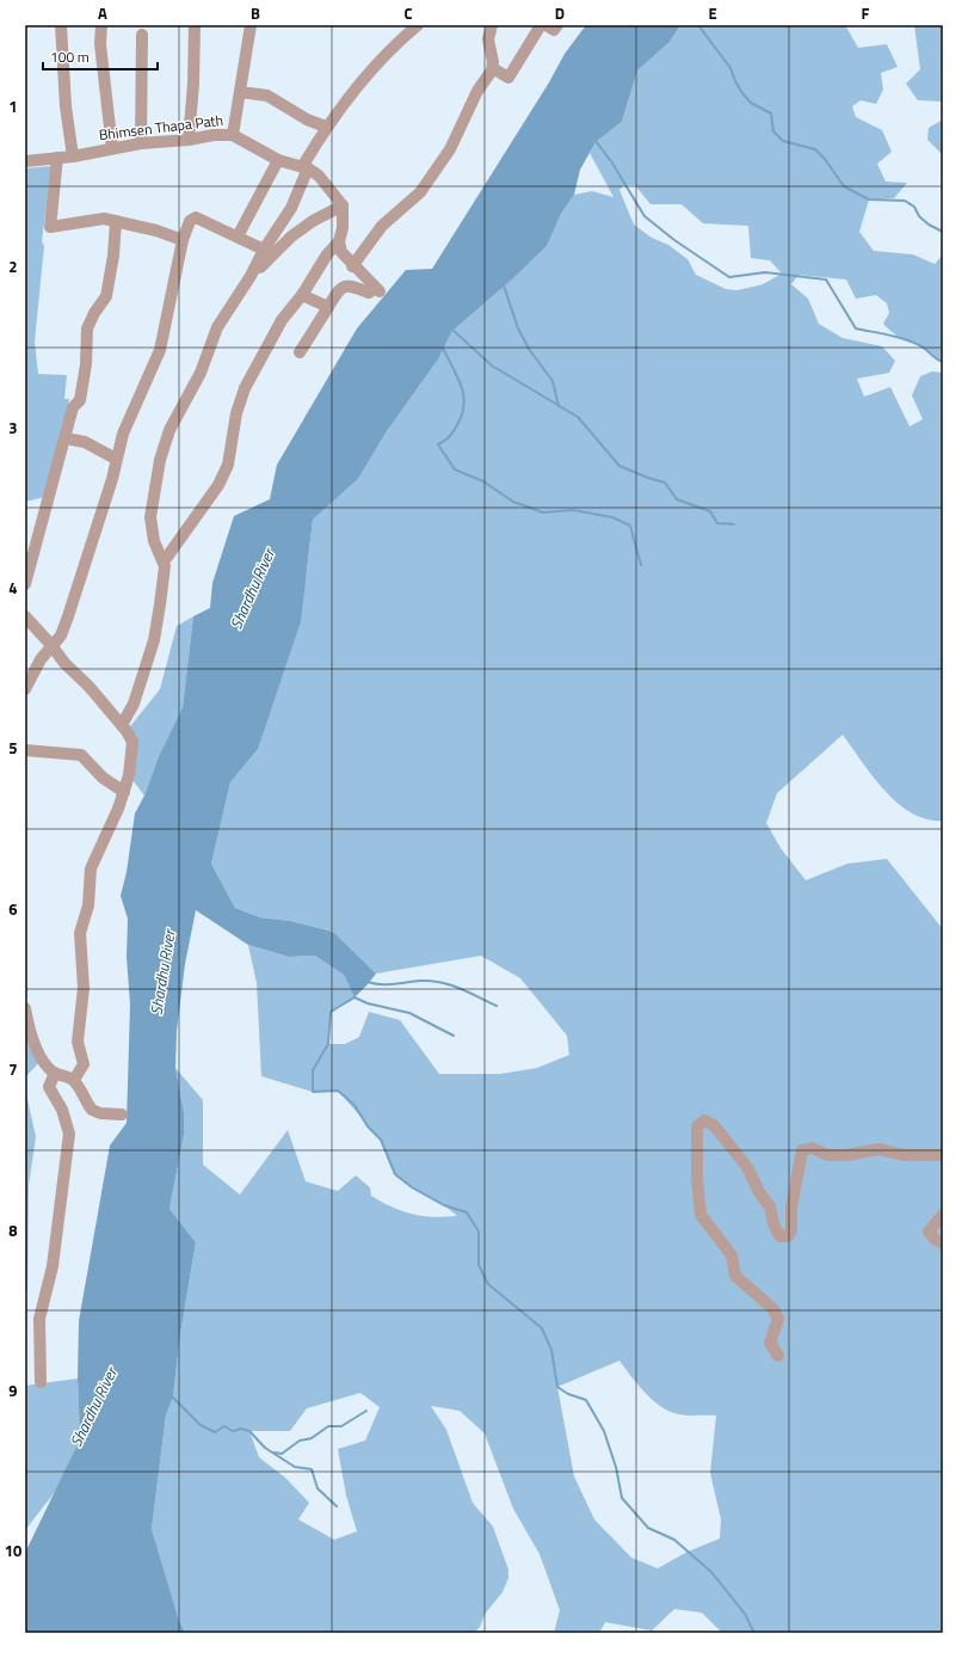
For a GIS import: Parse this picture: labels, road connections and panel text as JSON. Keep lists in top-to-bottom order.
{
  "streets": {
    "street": ["Bhimsen Thapa Path"]
  },
  "water": ["Shardhu River"],
  "scale_bar": "100 m",
  "grid": {
    "columns": [
      "A",
      "B",
      "C",
      "D",
      "E",
      "F"
    ],
    "rows": [
      "1",
      "2",
      "3",
      "4",
      "5",
      "6",
      "7",
      "8",
      "9",
      "10"
    ]
  }
}
